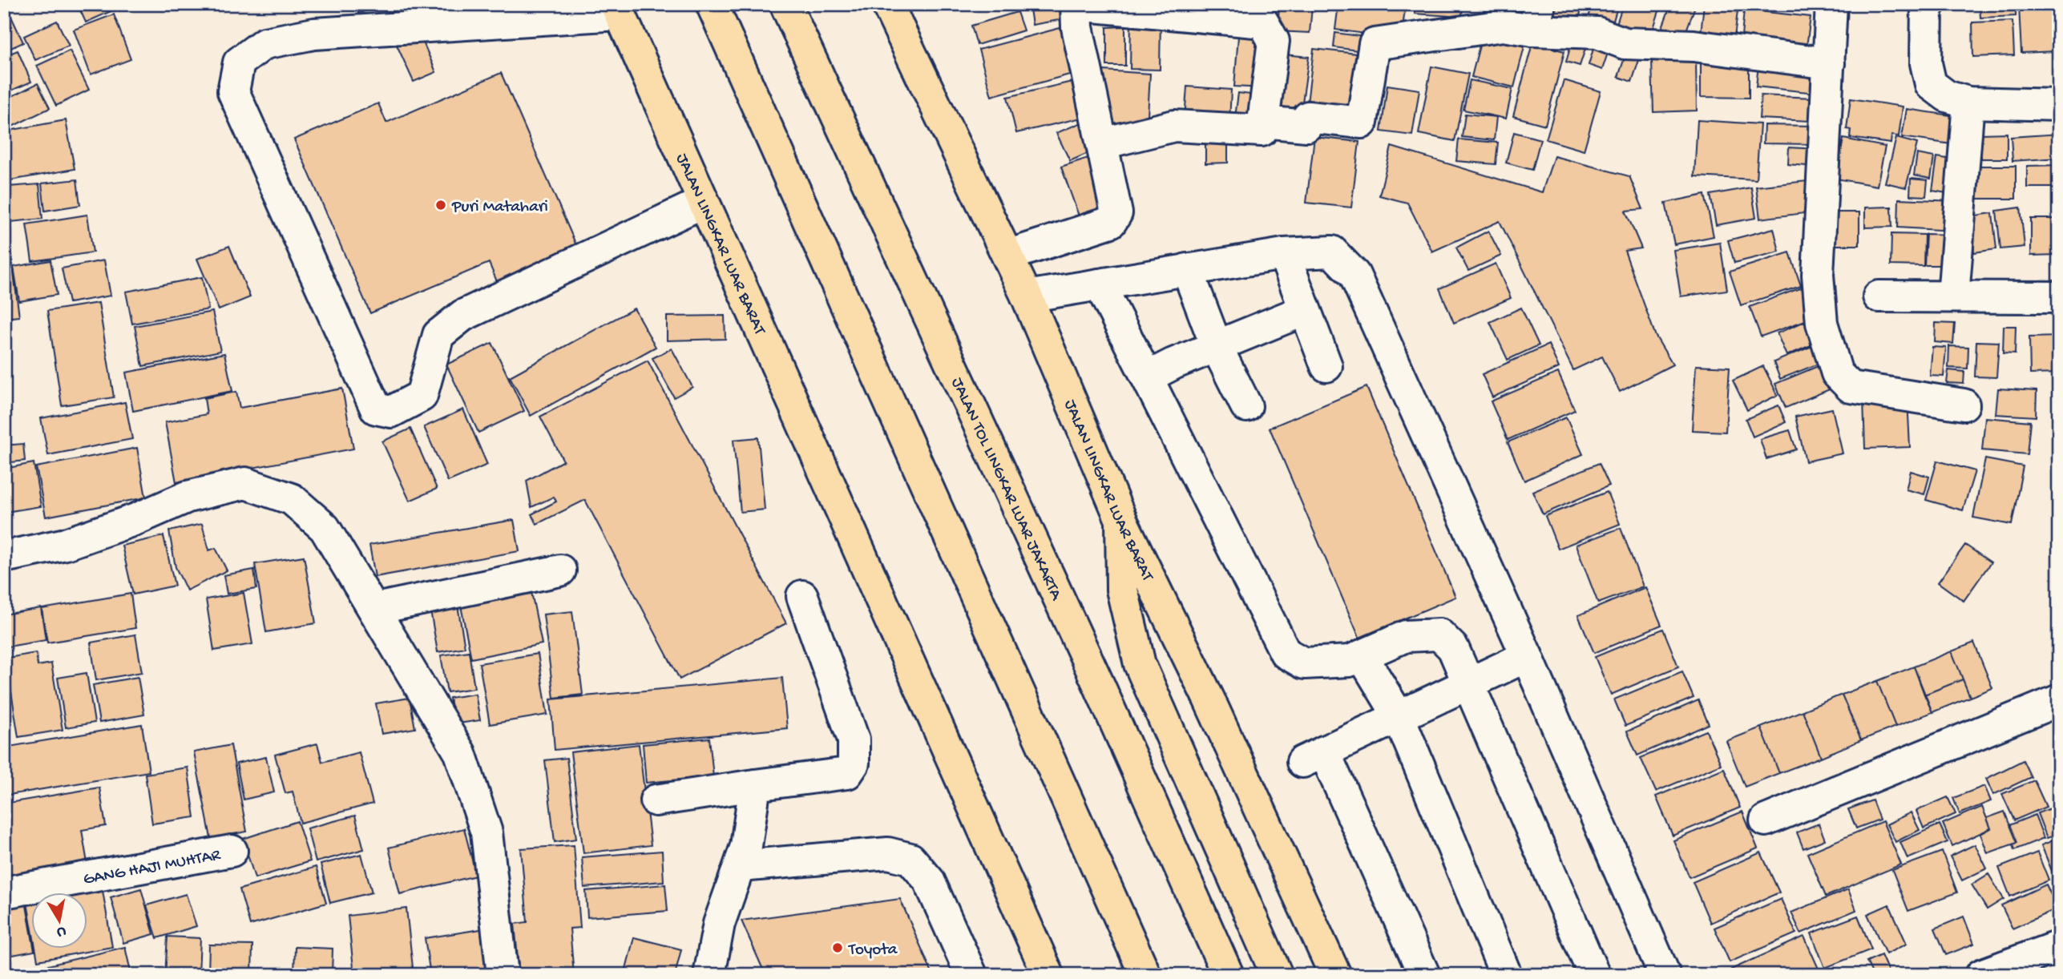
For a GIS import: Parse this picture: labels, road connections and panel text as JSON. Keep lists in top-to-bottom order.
{
  "streets": {
    "main road": ["JALAN LINGKAR LUAR BARAT", "JALAN TOL LINGKAR LUAR JAKARTA"],
    "street": ["GANG HAJI MUHTAR"]
  },
  "places": ["Puri Matahari", "Toyota"],
  "north": "bottom"
}
